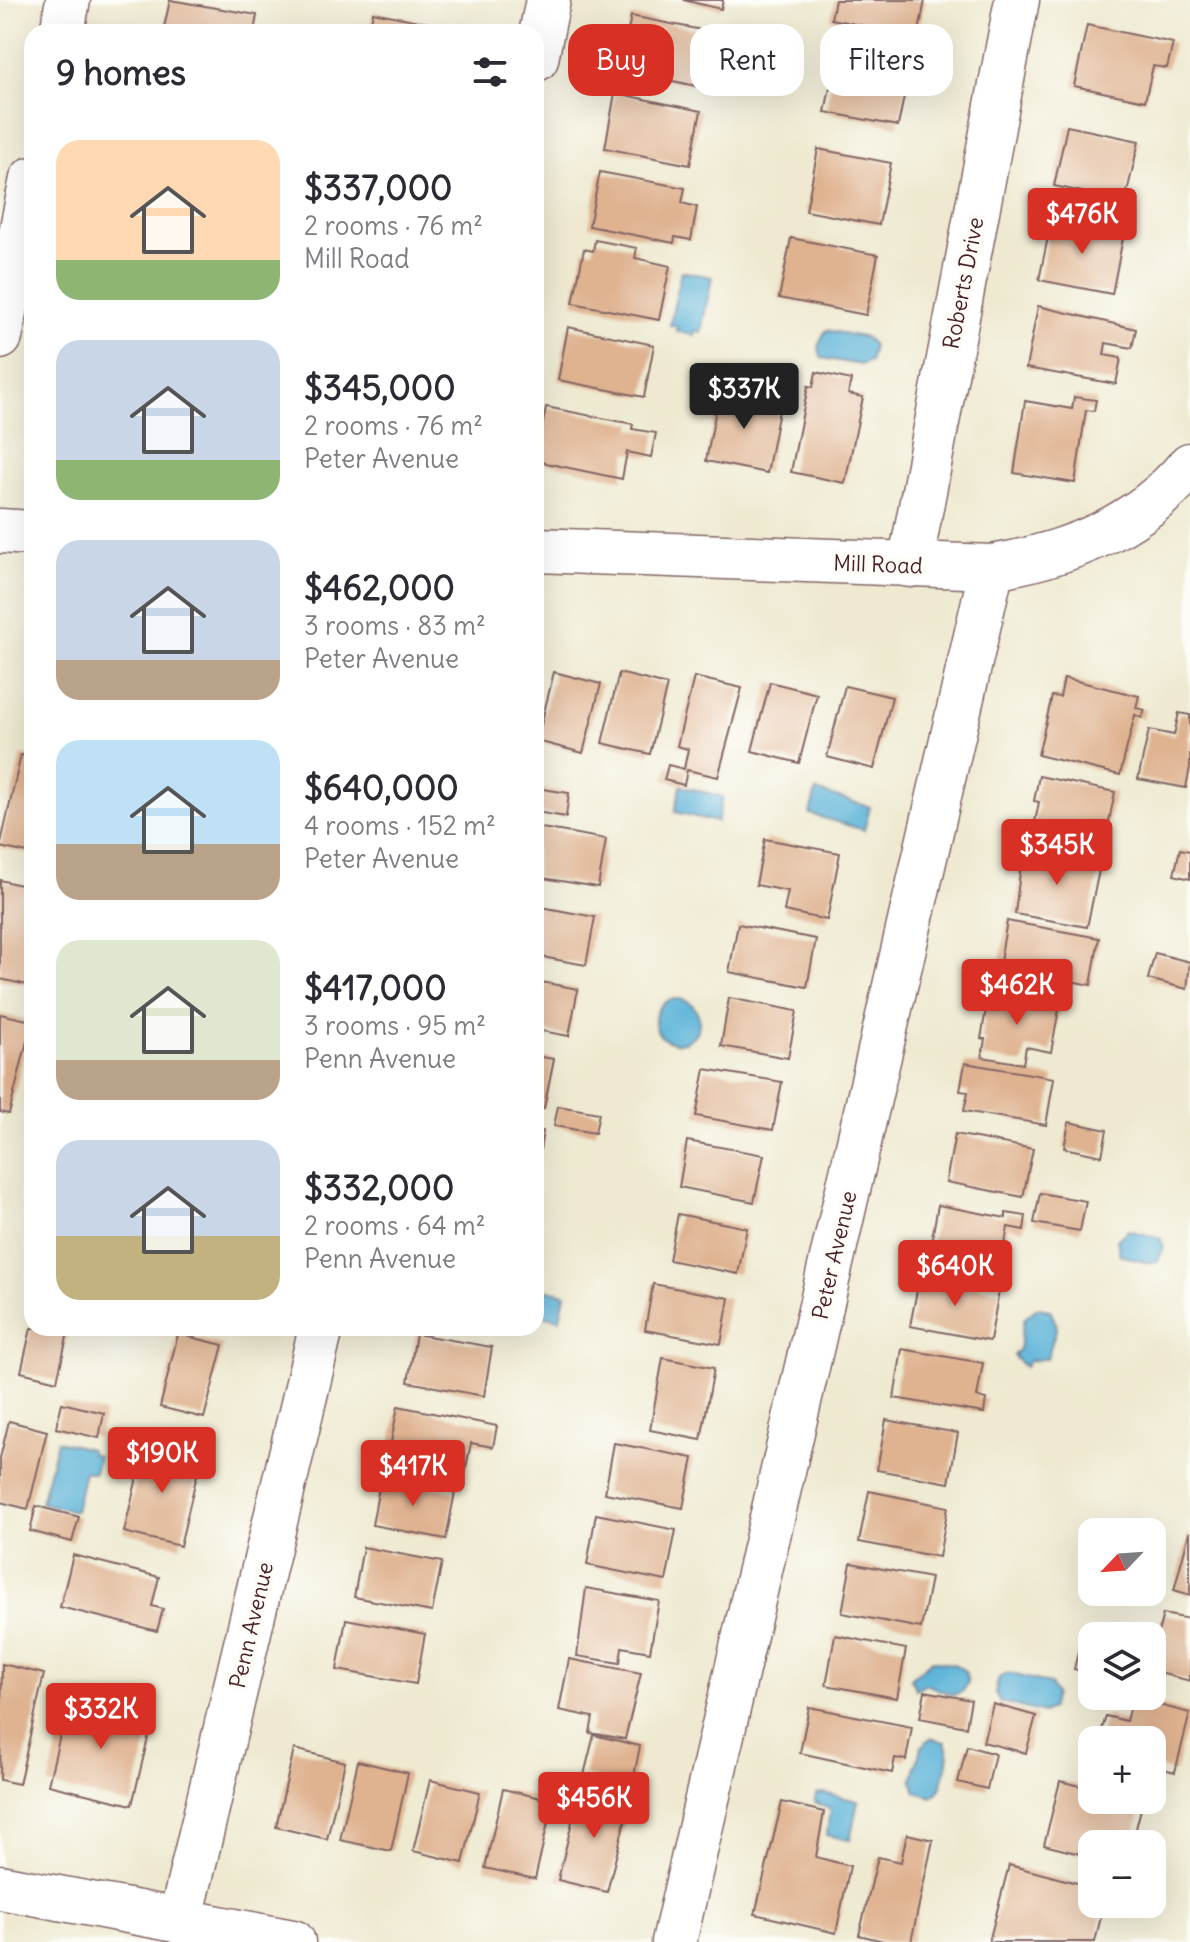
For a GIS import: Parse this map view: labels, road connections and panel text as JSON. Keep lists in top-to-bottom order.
{
  "streets": {
    "street": [
      "Roberts Drive",
      "Mill Road",
      "Peter Avenue",
      "Penn Avenue"
    ]
  },
  "crossings": [
    ["Roberts Drive", "Mill Road"],
    ["Mill Road", "Peter Avenue"]
  ],
  "north": "bottom left",
  "page": {
    "chip": ["Buy", "Rent", "Filters"],
    "heading": "9 homes",
    "list": [
      {
        "name": "$337,000",
        "note": "2 rooms · 76 m² · Mill Road"
      },
      {
        "name": "$345,000",
        "note": "2 rooms · 76 m² · Peter Avenue"
      },
      {
        "name": "$462,000",
        "note": "3 rooms · 83 m² · Peter Avenue"
      },
      {
        "name": "$640,000",
        "note": "4 rooms · 152 m² · Peter Avenue"
      },
      {
        "name": "$417,000",
        "note": "3 rooms · 95 m² · Penn Avenue"
      },
      {
        "name": "$332,000",
        "note": "2 rooms · 64 m² · Penn Avenue"
      }
    ],
    "price": [
      "$476K",
      "$337K",
      "$345K",
      "$462K",
      "$640K",
      "$190K",
      "$417K",
      "$332K",
      "$456K"
    ],
    "map_buttons": ["+", "−"]
  }
}
